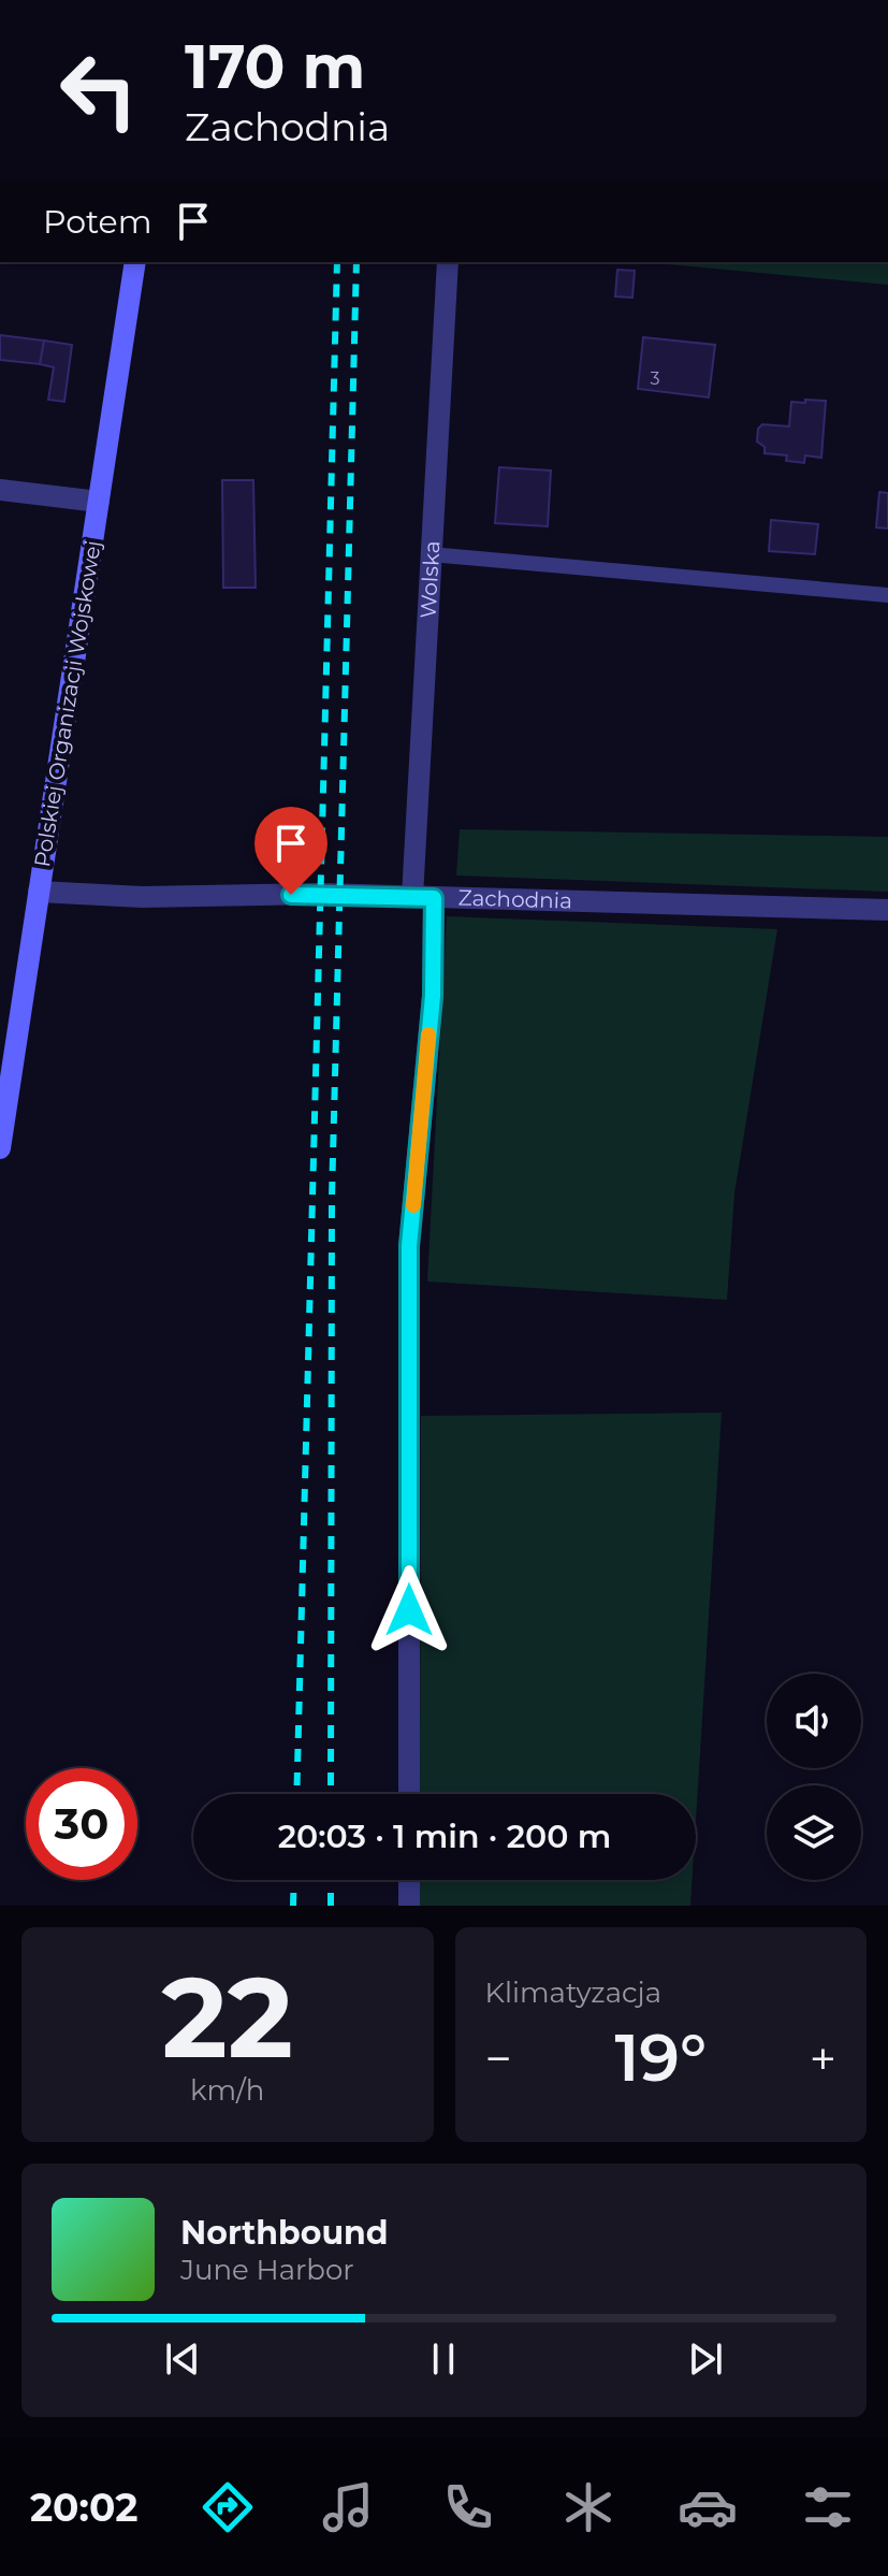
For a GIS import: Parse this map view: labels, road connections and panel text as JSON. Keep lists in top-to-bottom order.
{
  "streets": {
    "main road": ["Polskiej Organizacji Wojskowej"],
    "street": ["Wolska", "Zachodnia"]
  },
  "crossings": [
    ["Wolska", "Zachodnia"],
    ["Polskiej Organizacji Wojskowej", "Zachodnia"]
  ],
  "house_numbers": ["3"],
  "page": {
    "turn": ["170 m", "Zachodnia"],
    "then": "Potem",
    "limit": "30",
    "trip": "20:03 · 1 min · 200 m",
    "tile": [
      ["22", "km/h"],
      "Klimatyzacja"
    ],
    "heat": ["−", "19°", "+"],
    "song": ["Northbound", "June Harbor"],
    "tabs": "20:02"
  }
}
